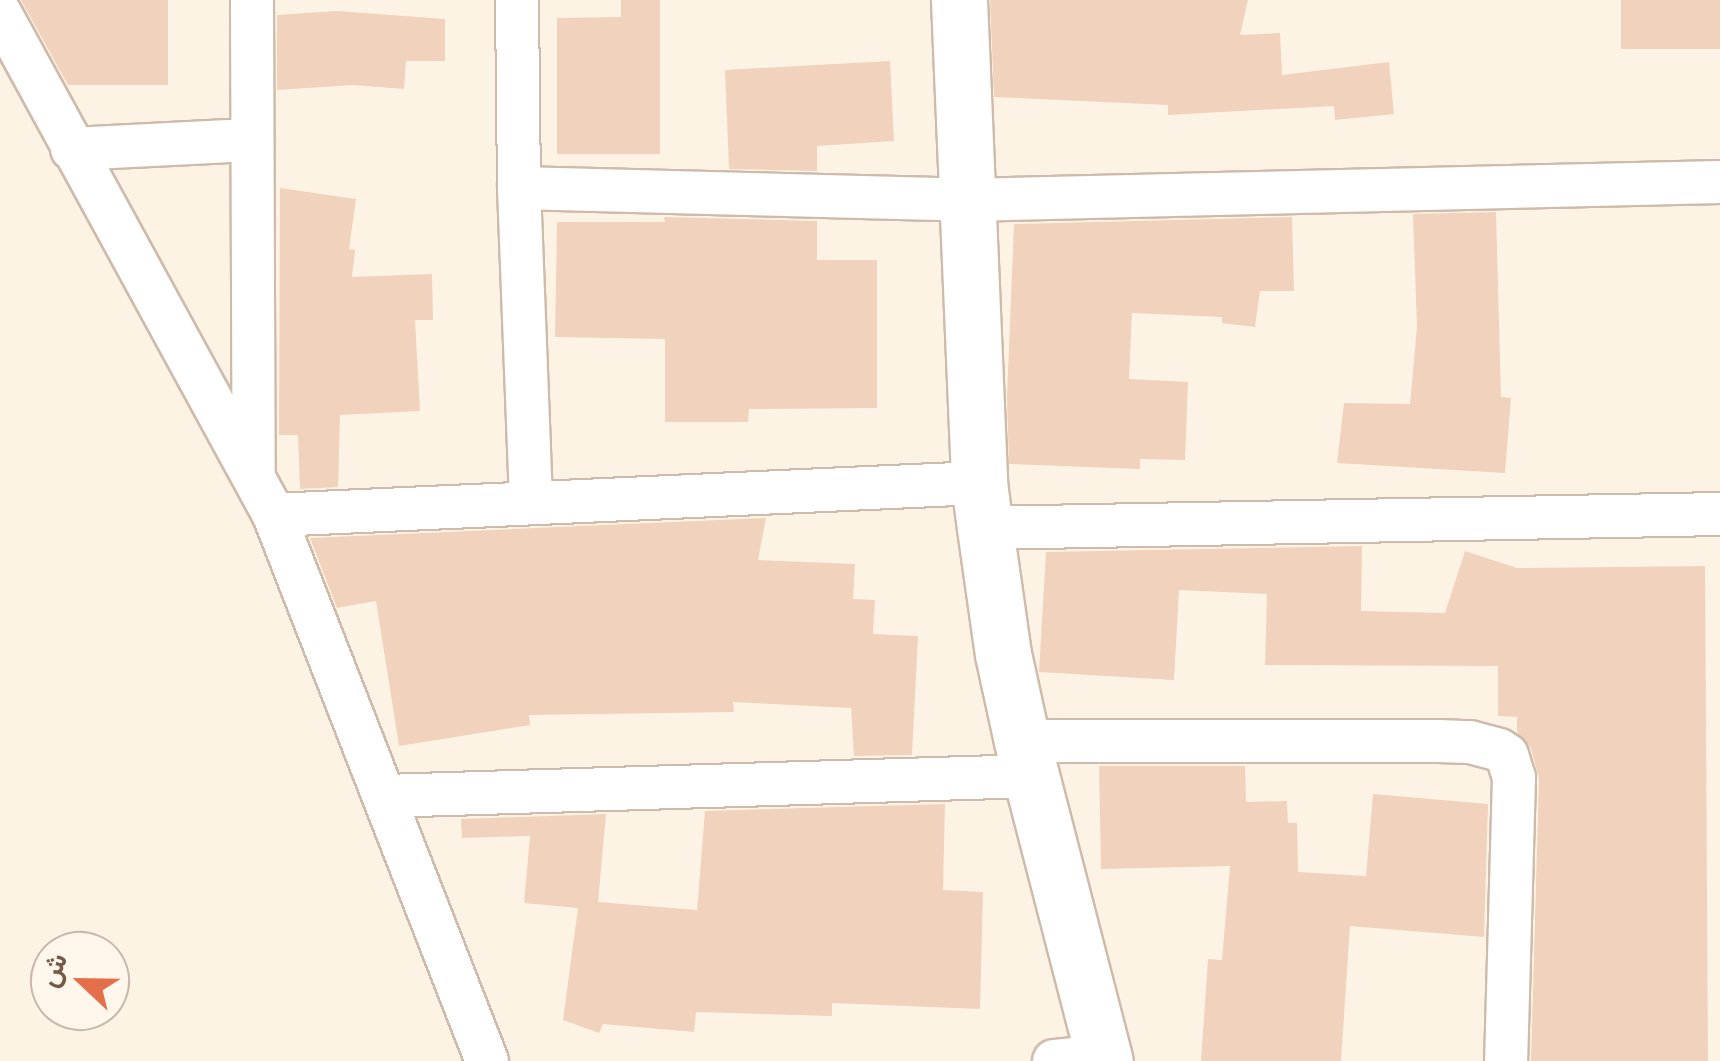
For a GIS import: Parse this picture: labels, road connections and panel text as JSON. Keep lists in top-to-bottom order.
{
  "north": "left"
}
